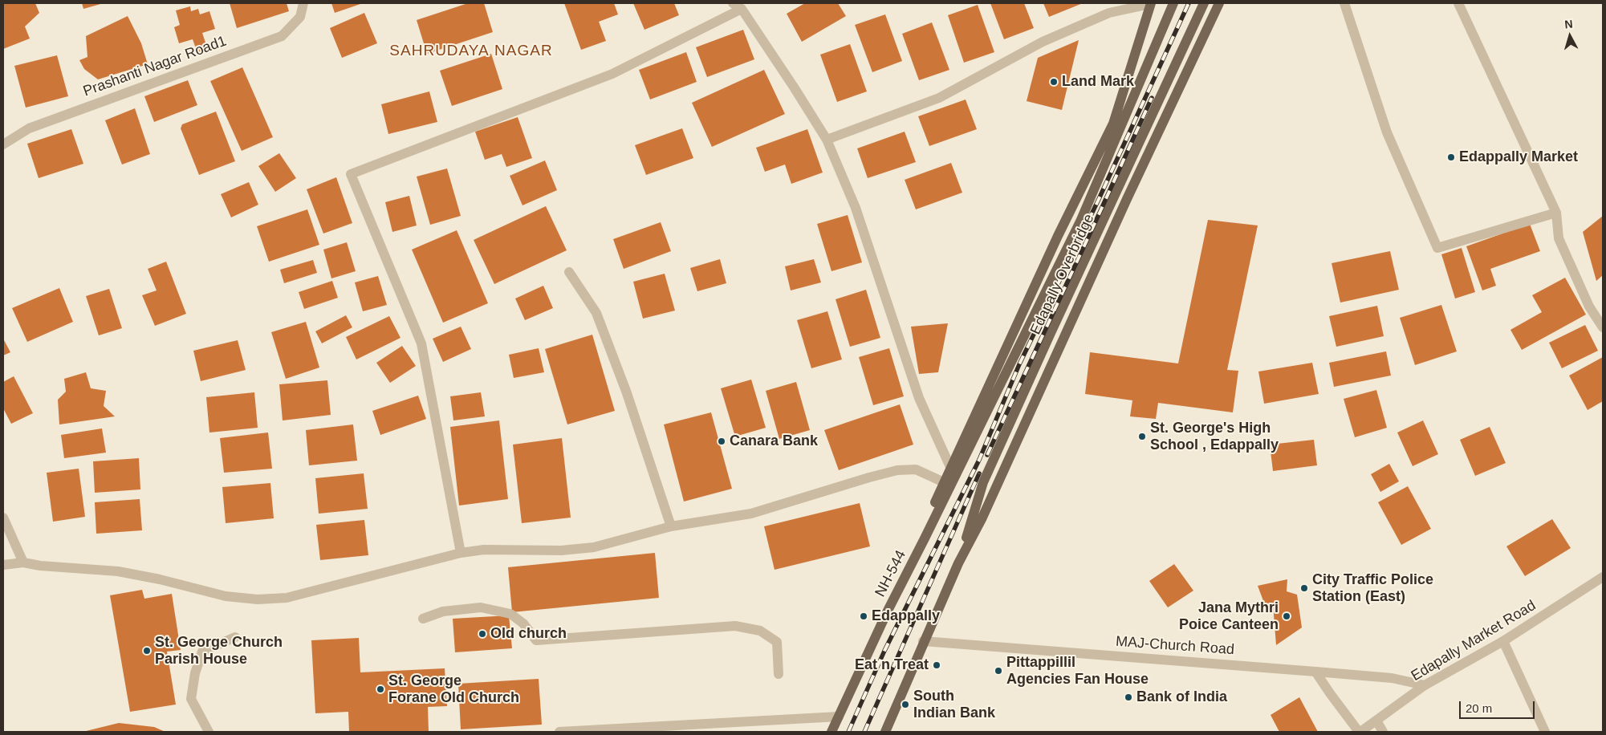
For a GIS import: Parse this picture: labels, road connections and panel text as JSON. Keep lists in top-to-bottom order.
{
  "streets": {
    "main road": ["Edapally Overbridge", "NH-544"],
    "street": ["Prashanti Nagar Road1", "Edapally Market Road", "MAJ-Church Road"]
  },
  "crossings": [
    ["Edapally Overbridge", "NH-544"],
    ["Edapally Market Road", "MAJ-Church Road"]
  ],
  "districts": ["SAHRUDAYA NAGAR"],
  "places": [
    "Land Mark",
    "Edappally Market",
    "St. George's High School , Edappally",
    "Canara Bank",
    "City Traffic Police Station (East)",
    "Edappally",
    "Jana Mythri Poice Canteen",
    "Old church",
    "St. George Church Parish House",
    "Eat n Treat",
    "Pittappillil Agencies Fan House",
    "St. George Forane Old Church",
    "Bank of India",
    "South Indian Bank"
  ],
  "scale_bar": "20 m",
  "north": "top"
}
